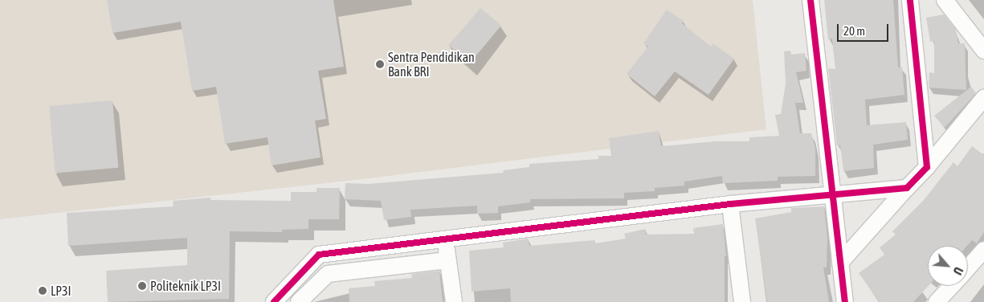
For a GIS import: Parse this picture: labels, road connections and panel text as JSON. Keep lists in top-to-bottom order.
{
  "places": ["Sentra Pendidikan Bank BRI", "Politeknik LP3I", "LP3I"],
  "scale_bar": "20 m",
  "north": "bottom right"
}
